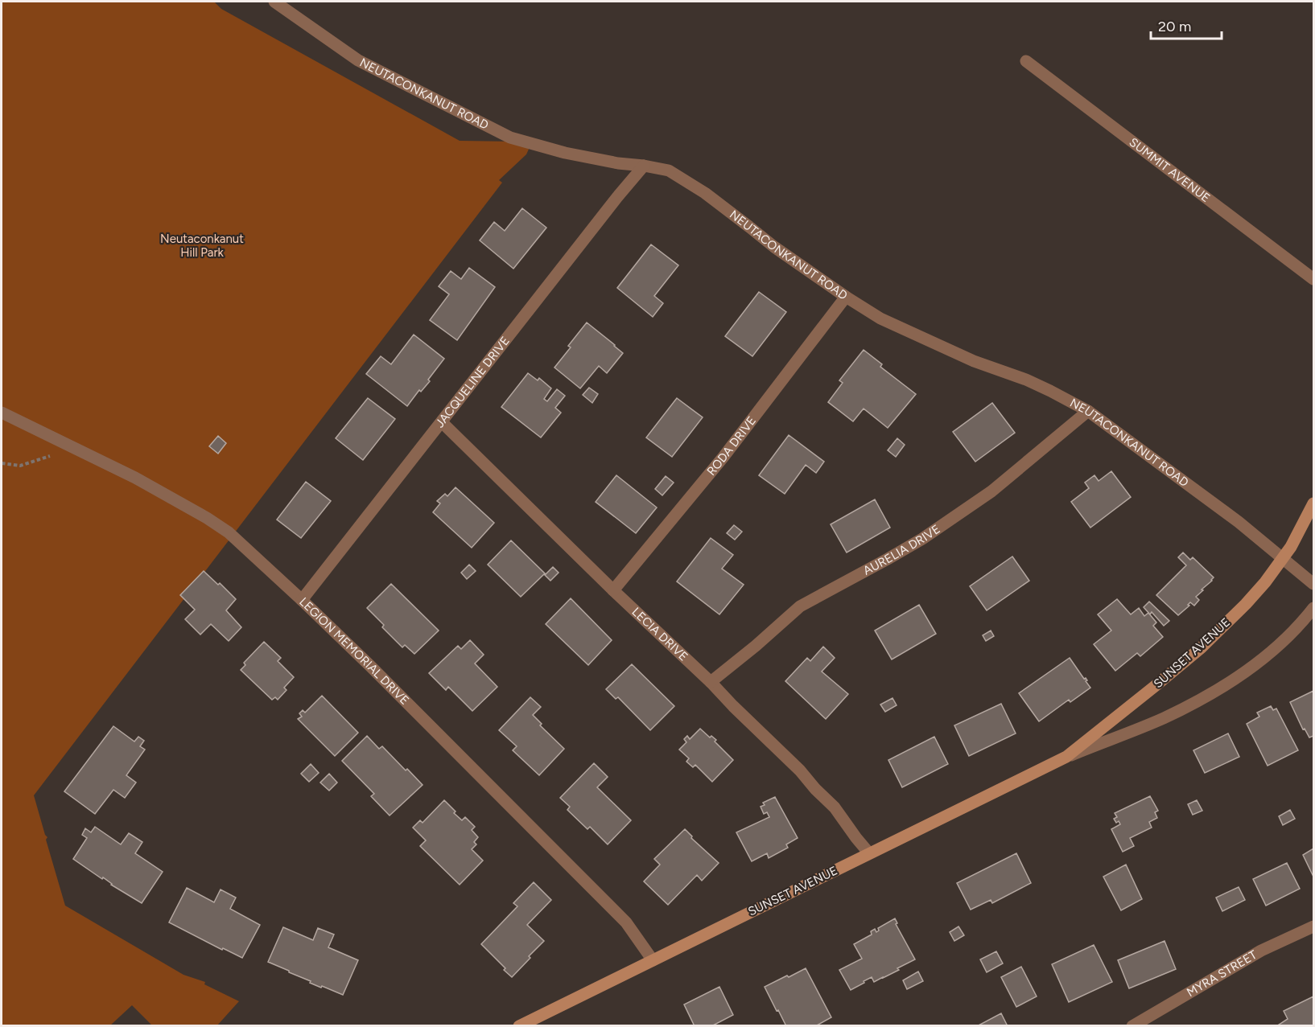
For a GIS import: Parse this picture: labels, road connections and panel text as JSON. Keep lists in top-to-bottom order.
{
  "streets": {
    "main road": ["SUNSET AVENUE"],
    "street": [
      "NEUTACONKANUT ROAD",
      "SUMMIT AVENUE",
      "JACQUELINE DRIVE",
      "RODA DRIVE",
      "AURELIA DRIVE",
      "LECIA DRIVE",
      "LEGION MEMORIAL DRIVE",
      "MYRA STREET"
    ]
  },
  "crossings": [
    ["NEUTACONKANUT ROAD", "JACQUELINE DRIVE"],
    ["NEUTACONKANUT ROAD", "RODA DRIVE"],
    ["NEUTACONKANUT ROAD", "AURELIA DRIVE"],
    ["NEUTACONKANUT ROAD", "SUNSET AVENUE"],
    ["JACQUELINE DRIVE", "LECIA DRIVE"],
    ["JACQUELINE DRIVE", "LEGION MEMORIAL DRIVE"],
    ["RODA DRIVE", "LECIA DRIVE"],
    ["AURELIA DRIVE", "LECIA DRIVE"],
    ["LECIA DRIVE", "SUNSET AVENUE"],
    ["LEGION MEMORIAL DRIVE", "SUNSET AVENUE"]
  ],
  "parks": ["Neutaconkanut Hill Park"],
  "scale_bar": "20 m"
}
